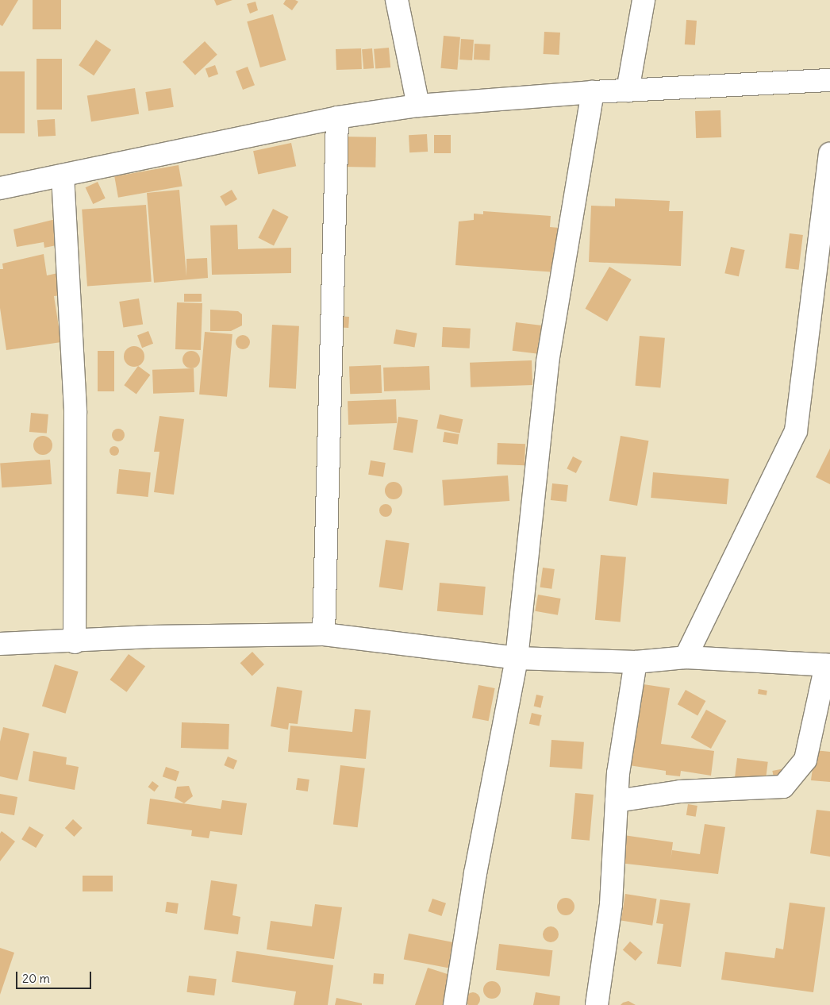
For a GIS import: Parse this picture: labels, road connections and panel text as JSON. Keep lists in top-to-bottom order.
{
  "scale_bar": "20 m"
}
